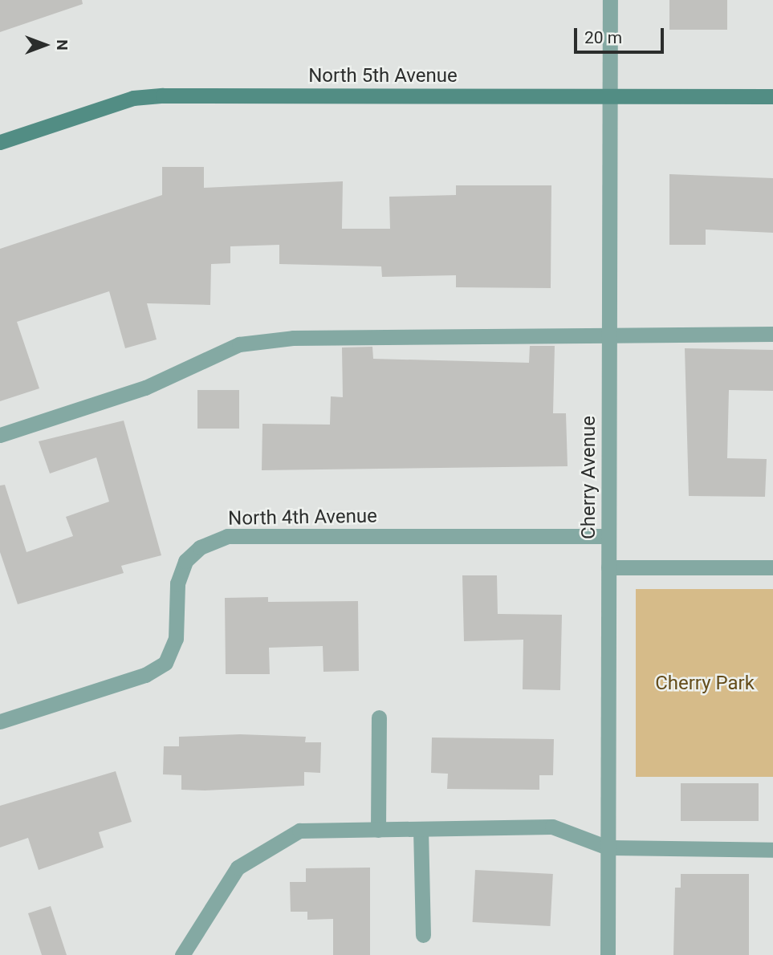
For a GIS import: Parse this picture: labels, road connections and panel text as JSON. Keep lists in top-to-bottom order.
{
  "streets": {
    "main road": ["North 5th Avenue"],
    "street": ["Cherry Avenue", "North 4th Avenue"]
  },
  "crossings": [
    ["North 5th Avenue", "Cherry Avenue"],
    ["Cherry Avenue", "North 4th Avenue"]
  ],
  "parks": ["Cherry Park"],
  "scale_bar": "20 m",
  "north": "right"
}
